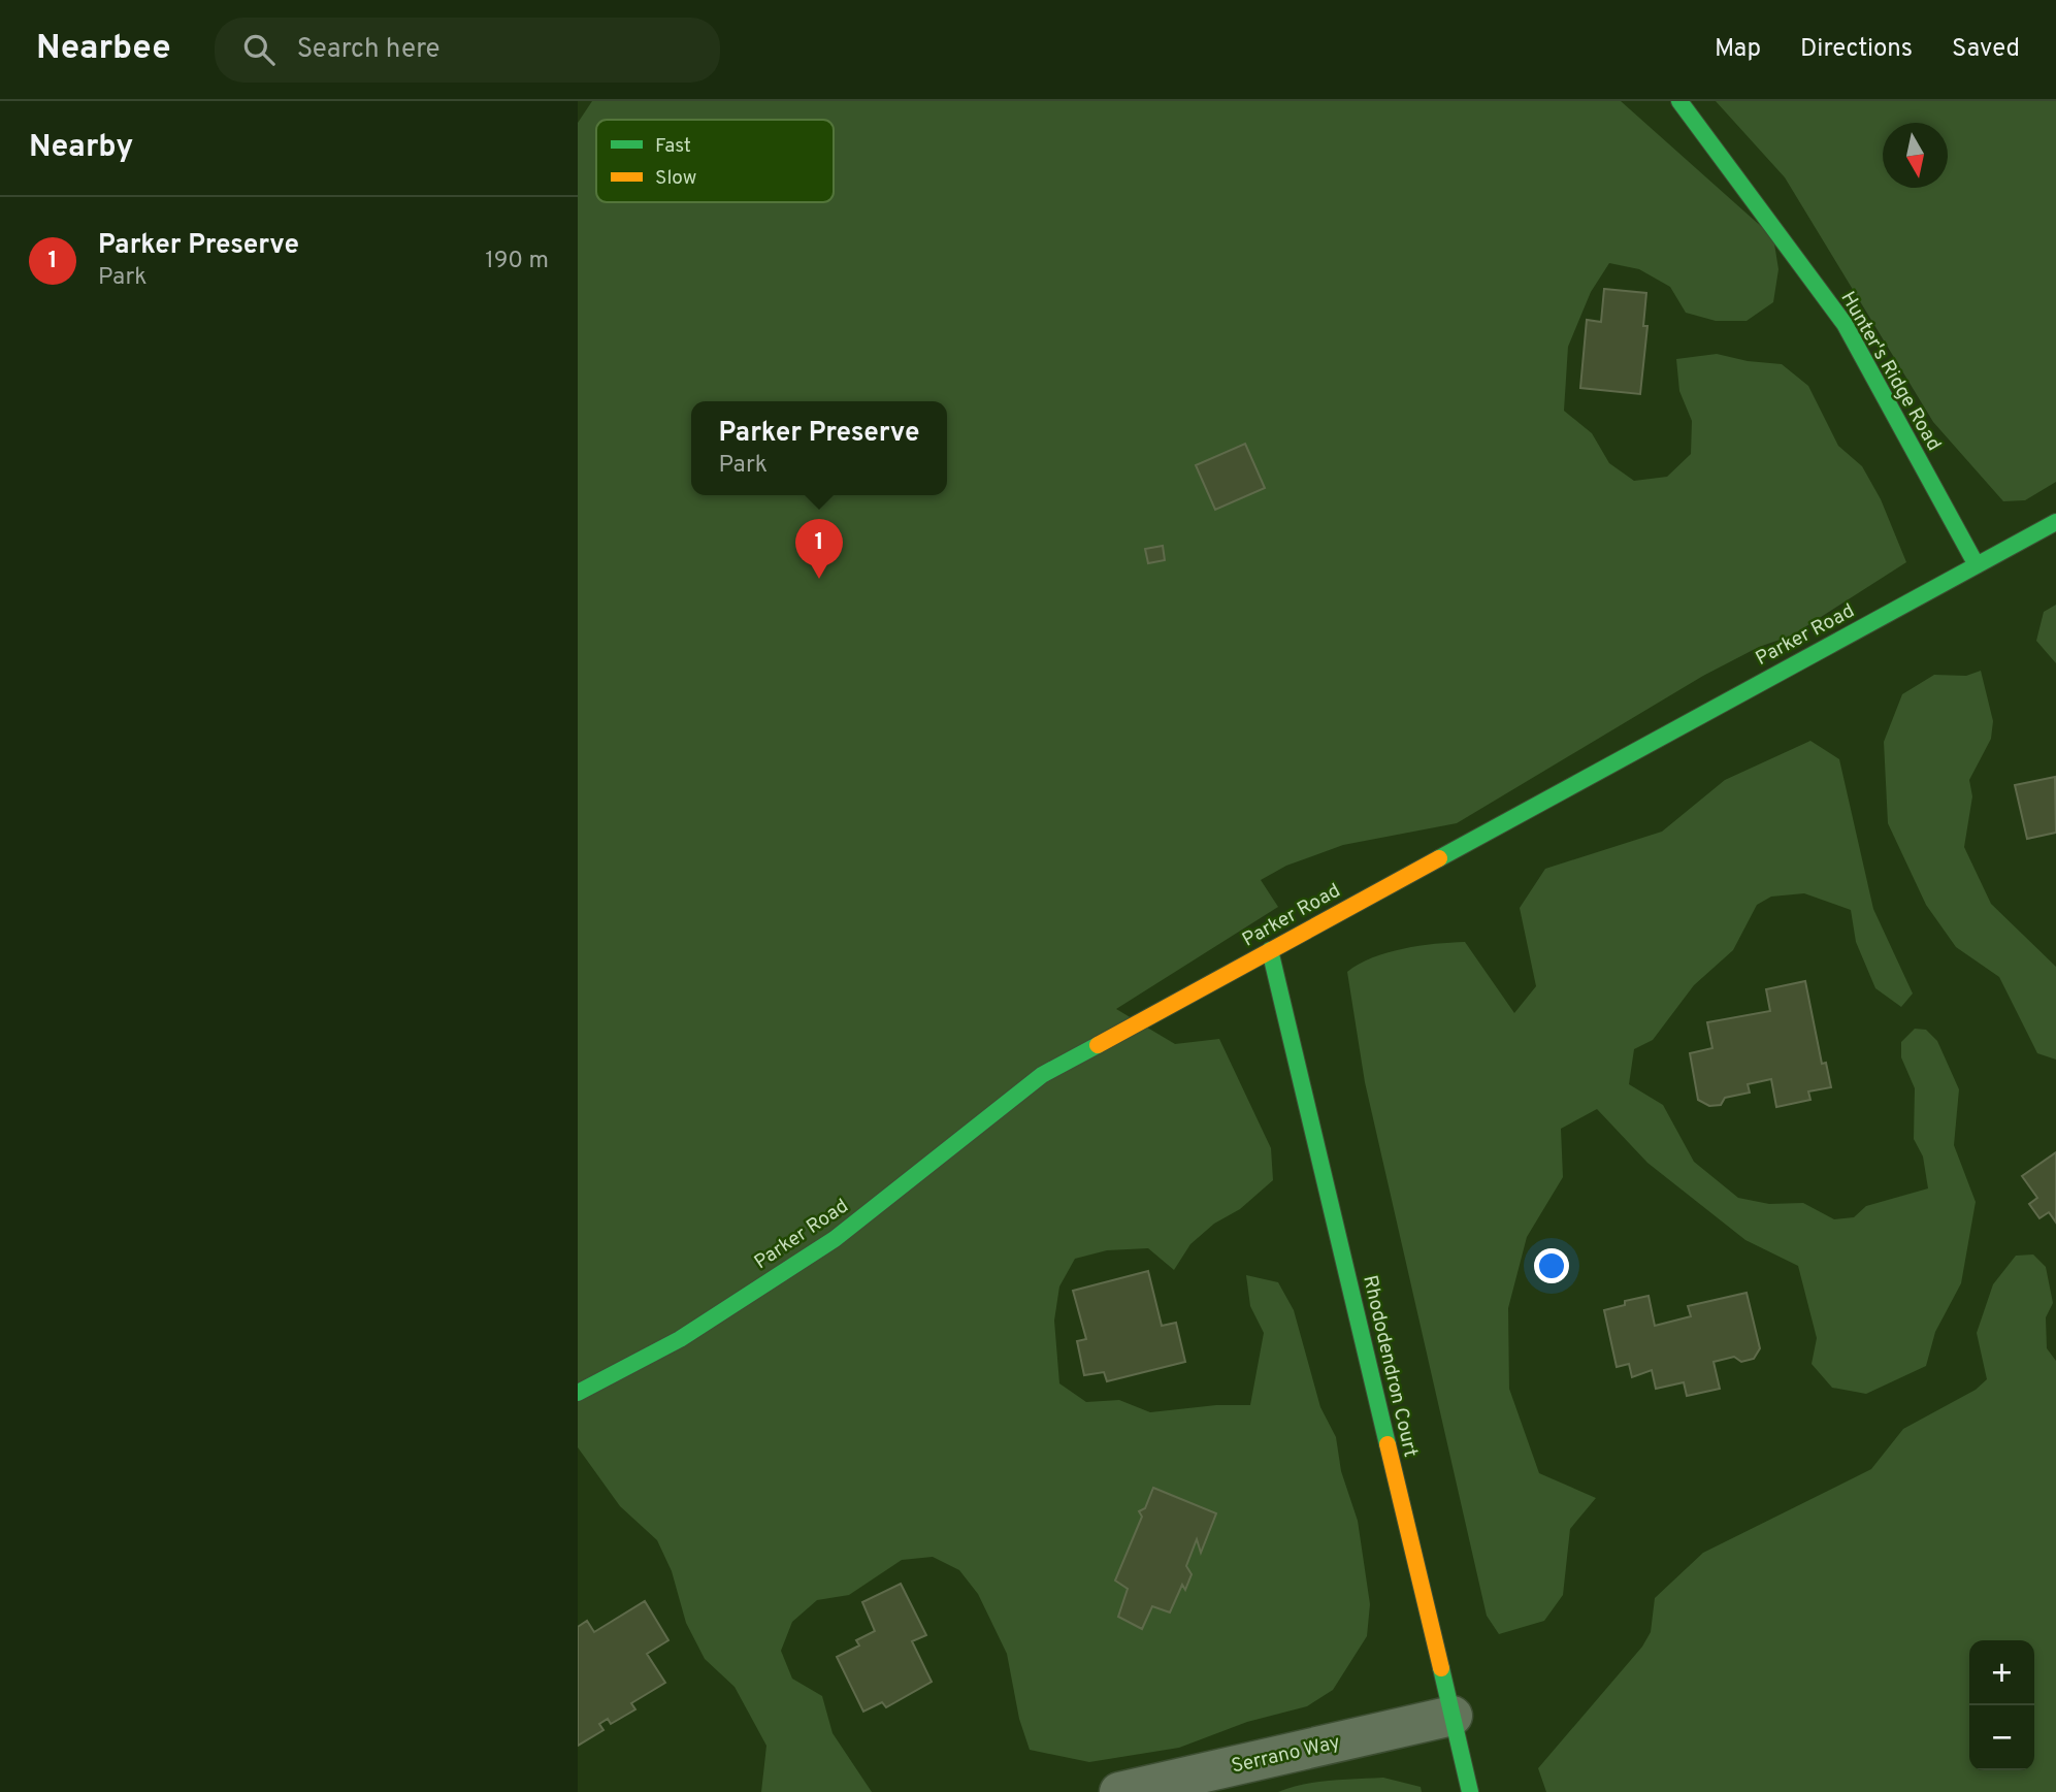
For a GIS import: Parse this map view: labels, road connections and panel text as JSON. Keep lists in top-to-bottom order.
{
  "streets": {
    "street": [
      "Hunter's Ridge Road",
      "Parker Road",
      "Rhododendron Court",
      "Serrano Way"
    ]
  },
  "crossings": [
    ["Hunter's Ridge Road", "Parker Road"],
    ["Parker Road", "Rhododendron Court"],
    ["Rhododendron Court", "Serrano Way"]
  ],
  "legend": ["Fast", "Slow"],
  "north": "bottom",
  "page": {
    "header": "Nearbee",
    "search": "Search here",
    "nav": ["Map", "Directions", "Saved"],
    "heading": "Nearby",
    "list": [
      {
        "mark": "1",
        "name": "Parker Preserve",
        "note": "Park",
        "value": "190 m"
      }
    ],
    "popup": ["Parker Preserve", "Park"],
    "pins": "1",
    "map_buttons": ["+", "−"]
  }
}
